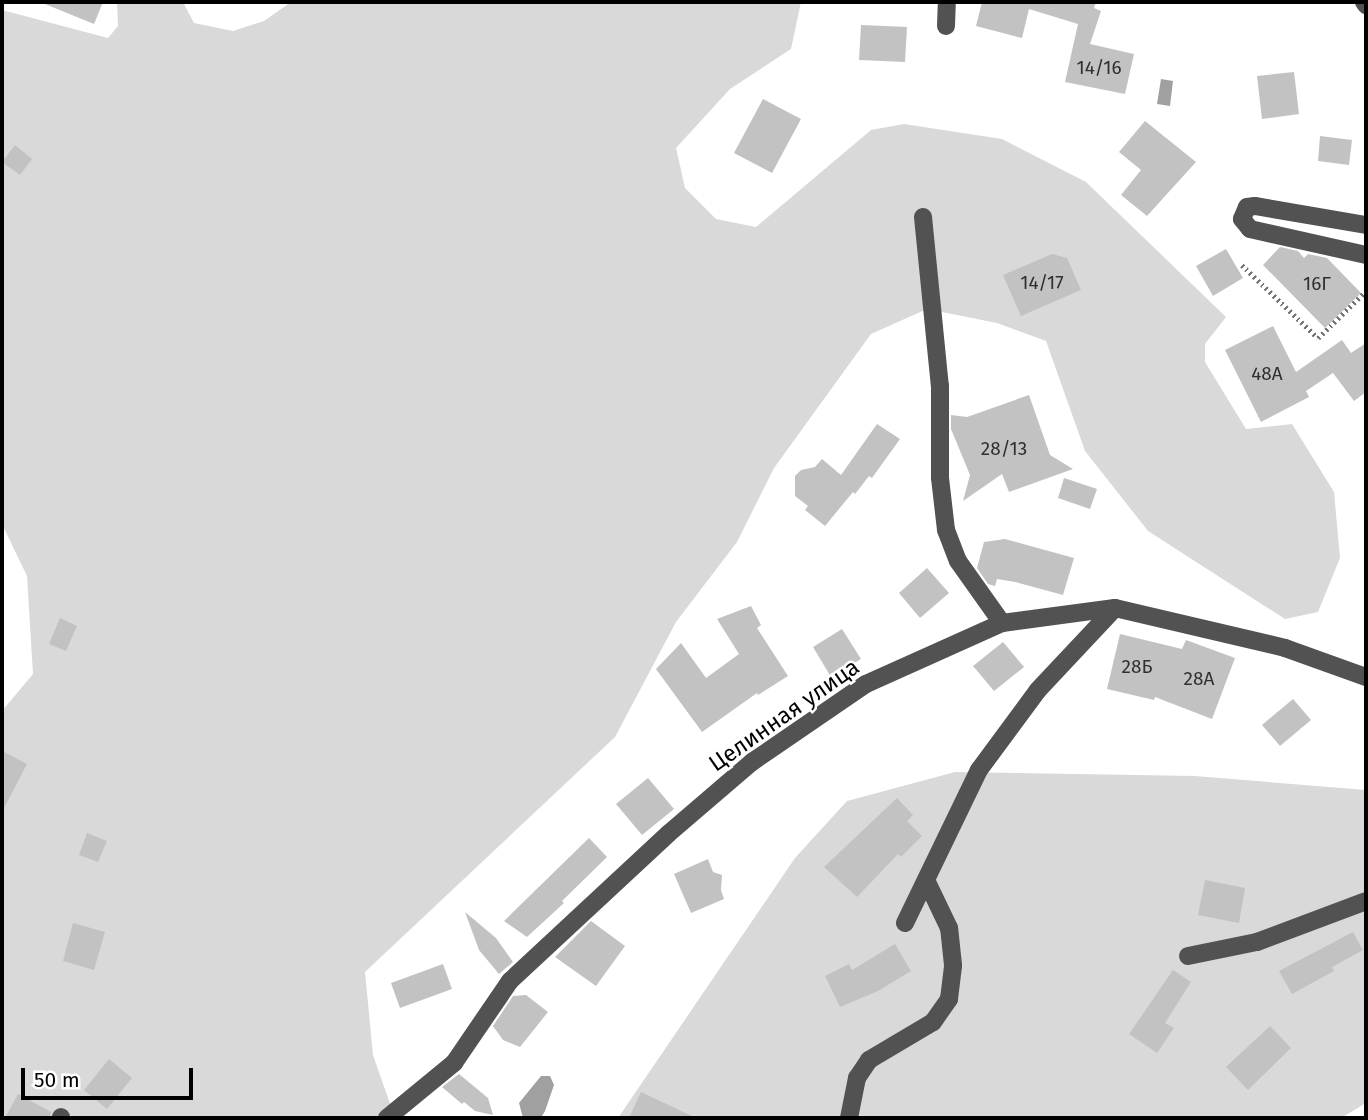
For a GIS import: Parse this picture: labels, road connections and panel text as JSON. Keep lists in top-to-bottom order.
{
  "streets": {
    "street": ["Целинная улица"]
  },
  "house_numbers": [
    "14/16",
    "14/17",
    "16Г",
    "48А",
    "28/13",
    "28Б",
    "28А"
  ],
  "scale_bar": "50 m"
}
